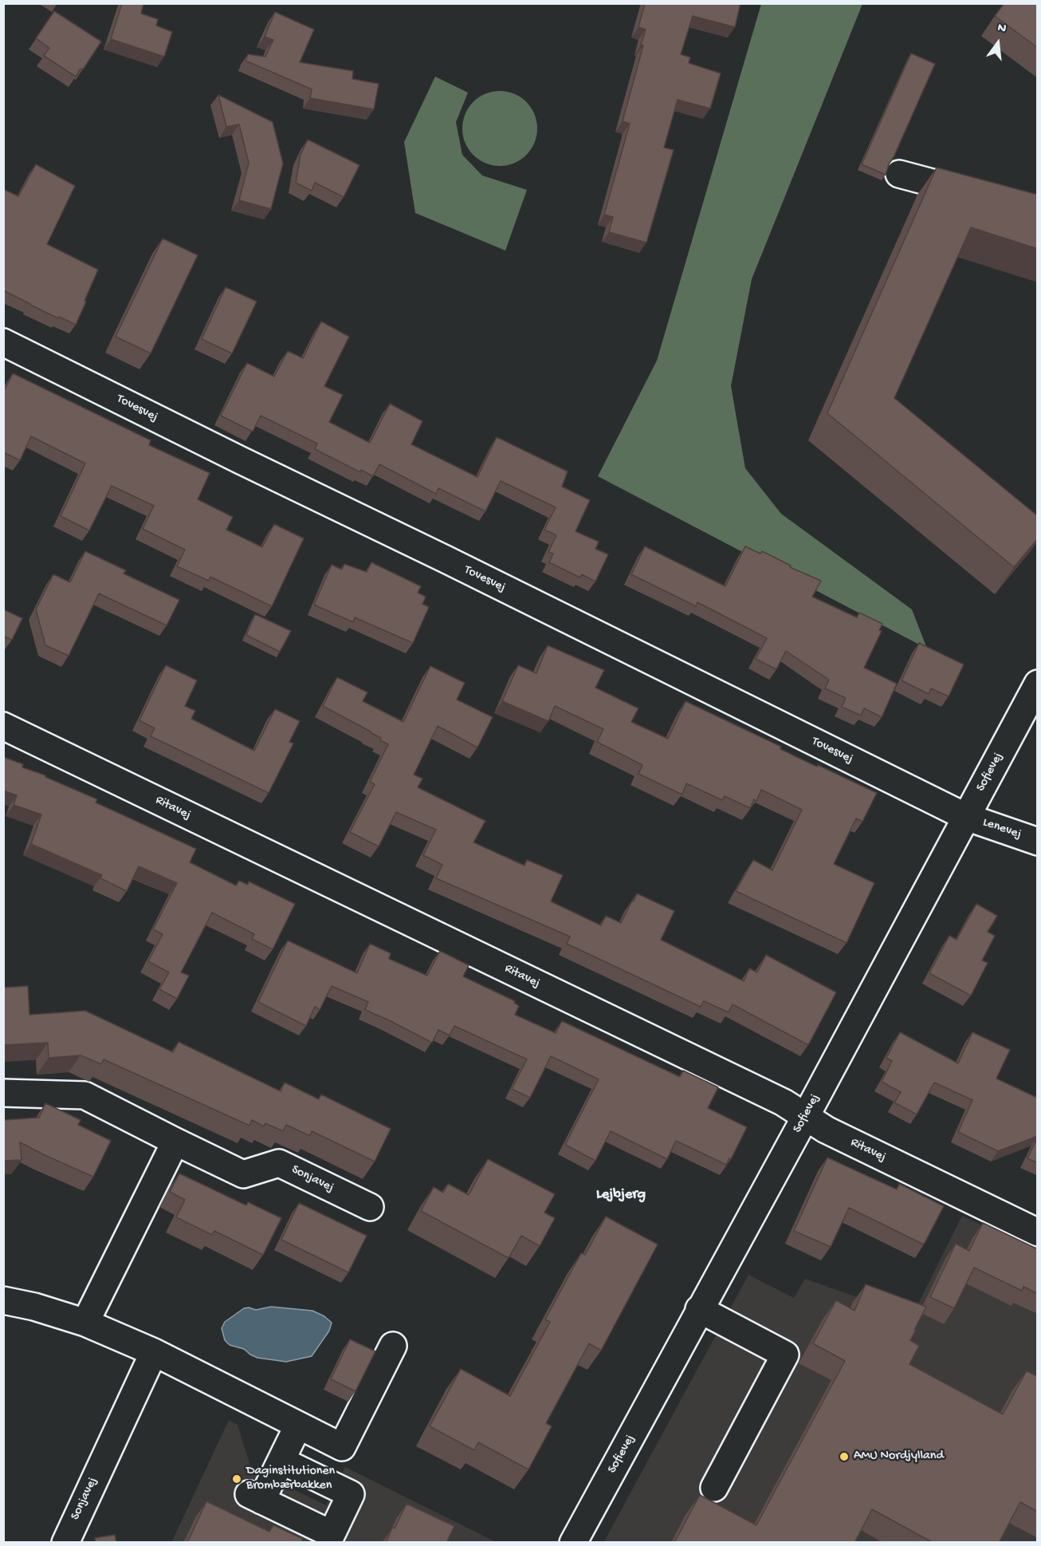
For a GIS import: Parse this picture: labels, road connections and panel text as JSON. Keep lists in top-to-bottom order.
{
  "streets": {
    "street": [
      "Tovesvej",
      "Sofievej",
      "Ritavej",
      "Lenevej",
      "Sonjavej"
    ]
  },
  "crossings": [
    ["Tovesvej", "Sofievej"],
    ["Tovesvej", "Lenevej"],
    ["Sofievej", "Ritavej"],
    ["Sofievej", "Lenevej"]
  ],
  "districts": ["Lejbjerg"],
  "places": ["AMU Nordjylland", "Daginstitutionen Brombærbakken"],
  "north": "top"
}
